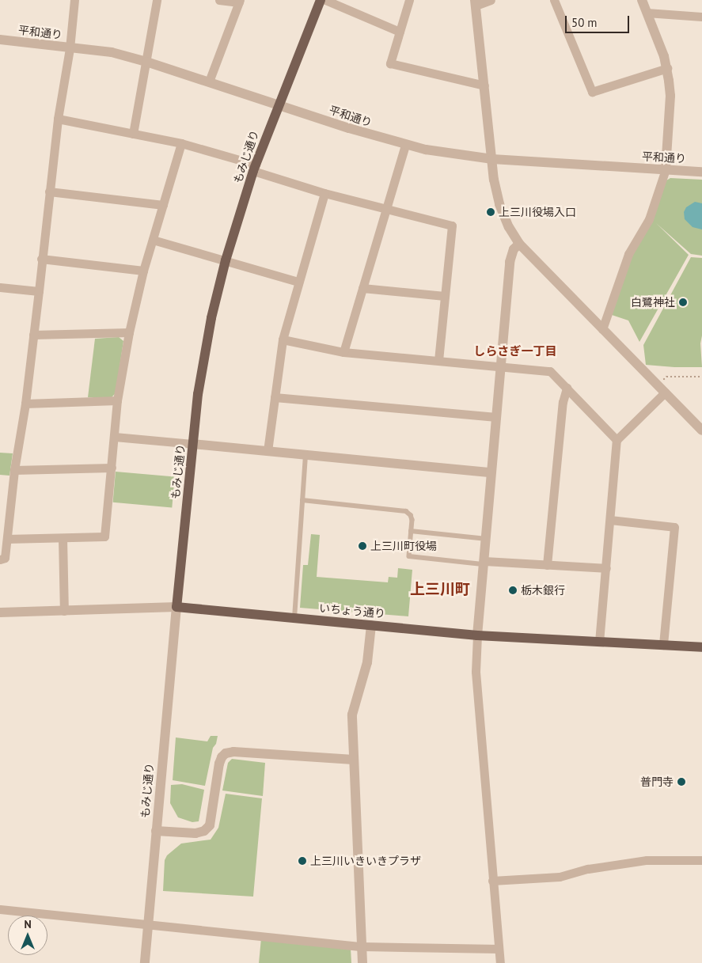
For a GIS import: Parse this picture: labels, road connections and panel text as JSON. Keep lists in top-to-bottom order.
{
  "streets": {
    "main road": ["もみじ通り", "いちょう通り"],
    "street": ["平和通り"]
  },
  "crossings": [
    ["平和通り", "もみじ通り"],
    ["もみじ通り", "いちょう通り"]
  ],
  "districts": ["しらさぎ一丁目", "上三川町"],
  "places": [
    "上三川役場入口",
    "白鷺神社",
    "上三川町役場",
    "栃木銀行",
    "普門寺",
    "上三川いきいきプラザ"
  ],
  "scale_bar": "50 m",
  "north": "top"
}
